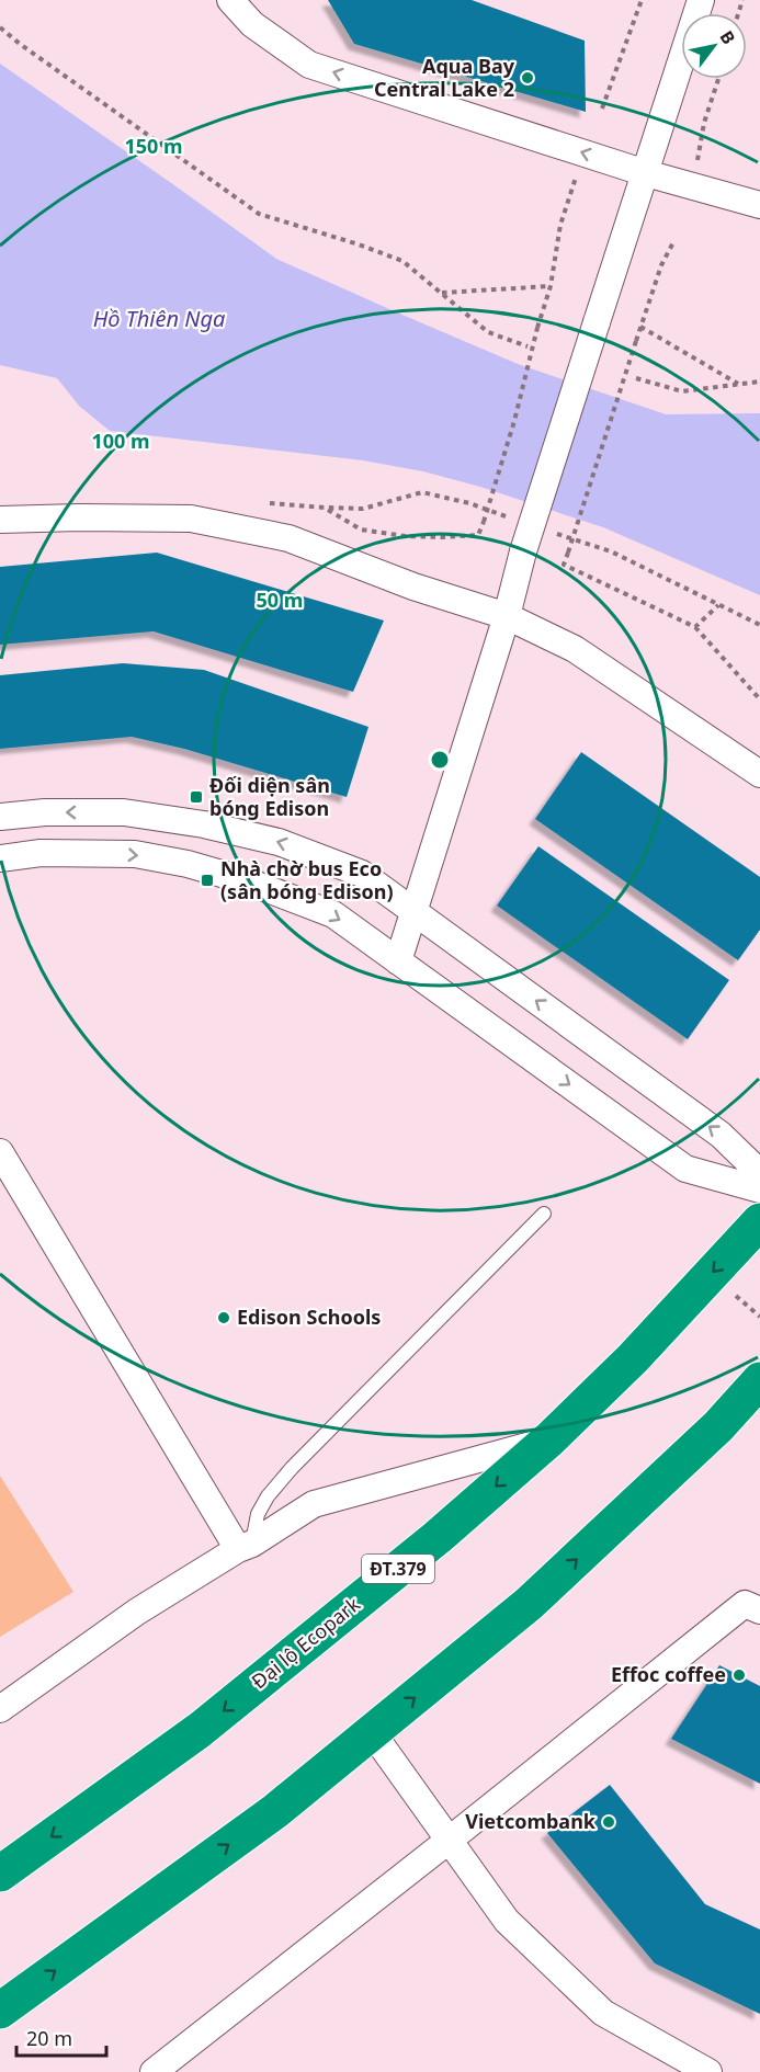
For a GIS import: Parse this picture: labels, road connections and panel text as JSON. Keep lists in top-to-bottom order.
{
  "streets": {
    "highway": ["ĐT.379", "Đại lộ Ecopark"]
  },
  "water": ["Hồ Thiên Nga"],
  "places": {
    "other": [
      "Aqua Bay Central Lake 2",
      "Edison Schools",
      "Effoc coffee",
      "Vietcombank"
    ],
    "transit": ["Đối diện sân bóng Edison", "Nhà chờ bus Eco (sân bóng Edison)"]
  },
  "scale_bar": "20 m",
  "north": "top right",
  "rings": ["150 m", "100 m", "50 m"]
}
